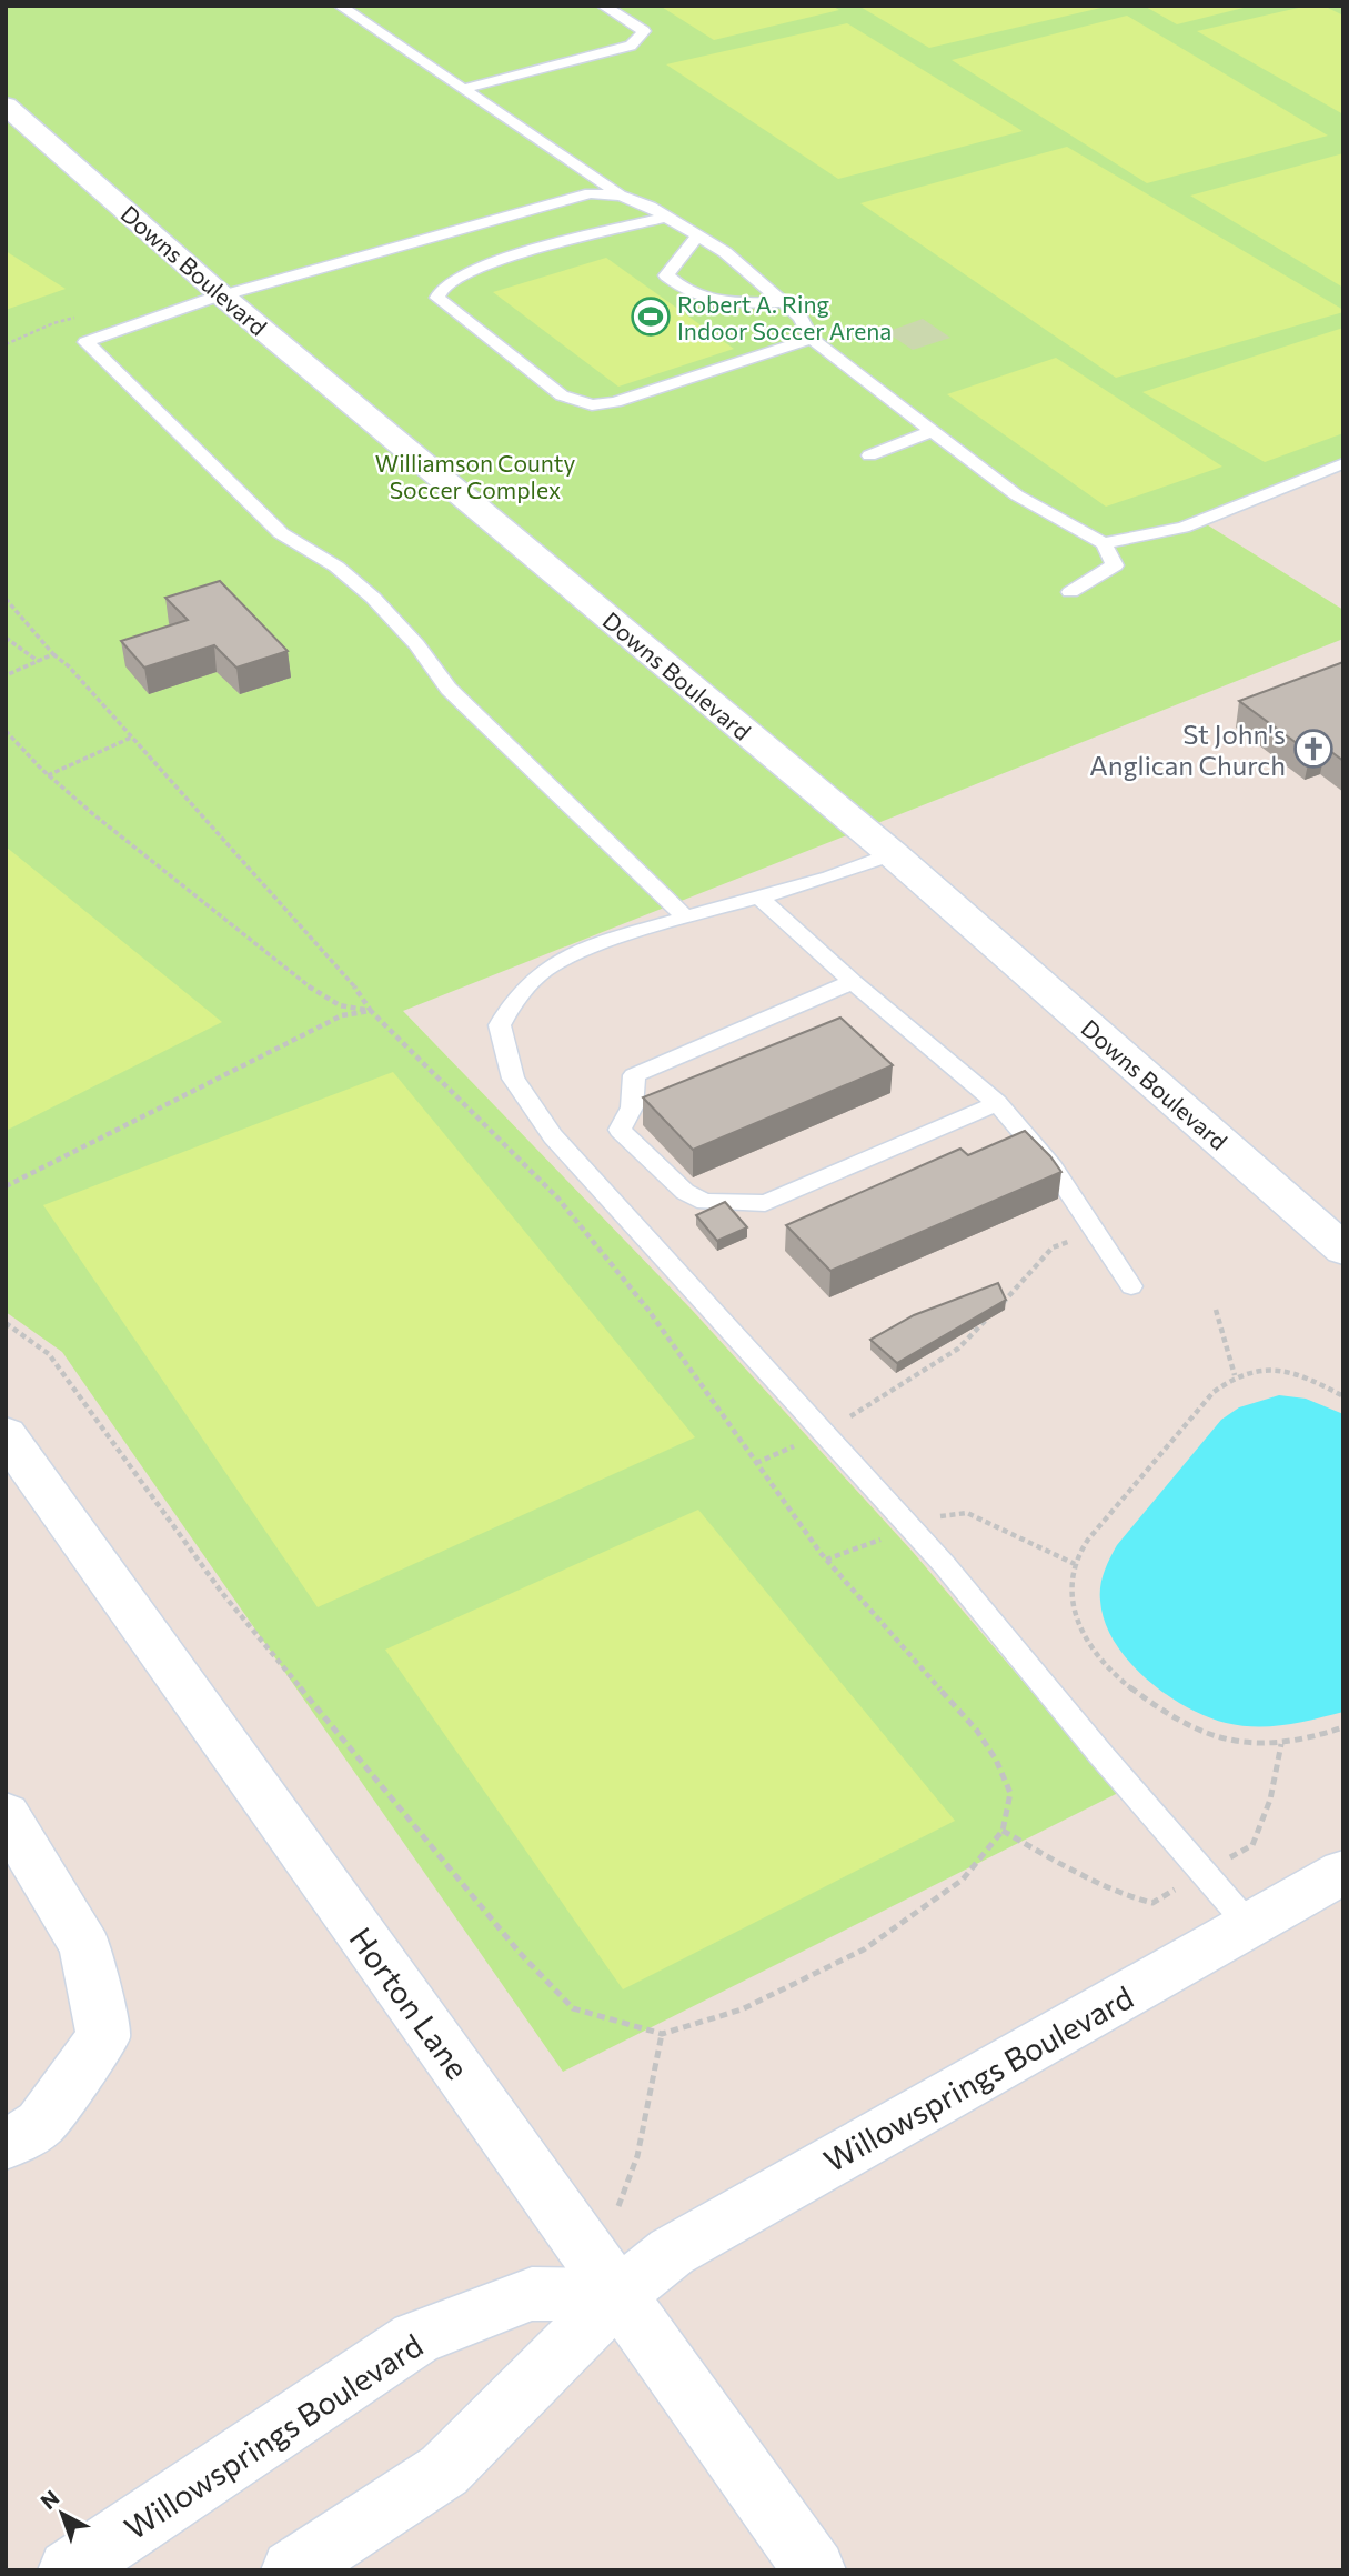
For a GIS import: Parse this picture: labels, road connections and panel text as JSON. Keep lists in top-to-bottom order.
{
  "streets": {
    "street": ["Downs Boulevard", "Horton Lane", "Willowsprings Boulevard"]
  },
  "crossings": [
    ["Horton Lane", "Willowsprings Boulevard"]
  ],
  "parks": ["Williamson County Soccer Complex"],
  "places": {
    "sports": ["Robert A. Ring Indoor Soccer Arena"],
    "church": ["St John's Anglican Church"]
  },
  "north": "top left"
}
